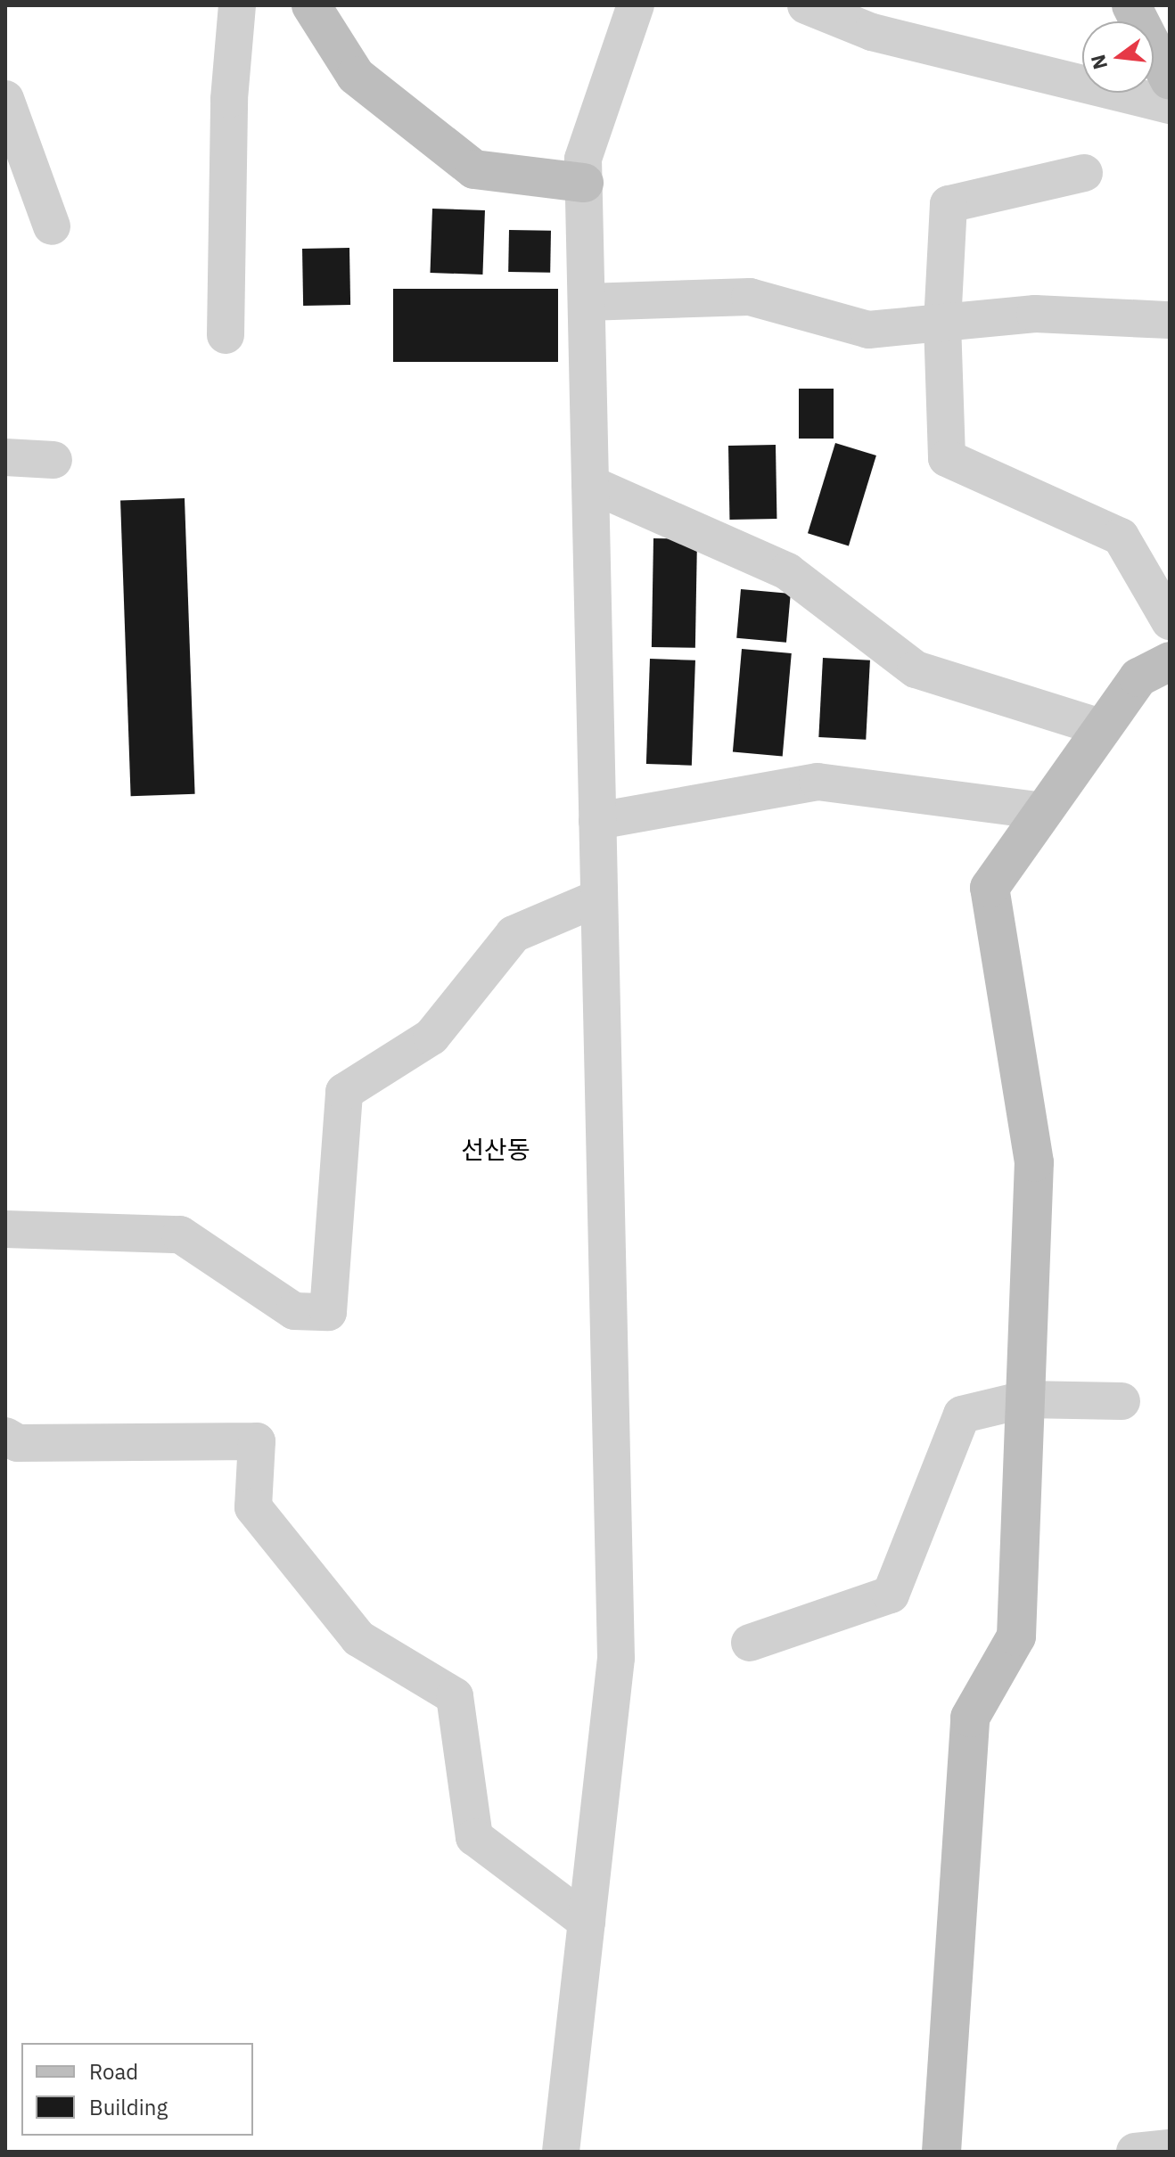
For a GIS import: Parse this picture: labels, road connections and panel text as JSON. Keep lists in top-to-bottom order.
{
  "districts": ["선산동"],
  "legend": ["Road", "Building"],
  "north": "left"
}
